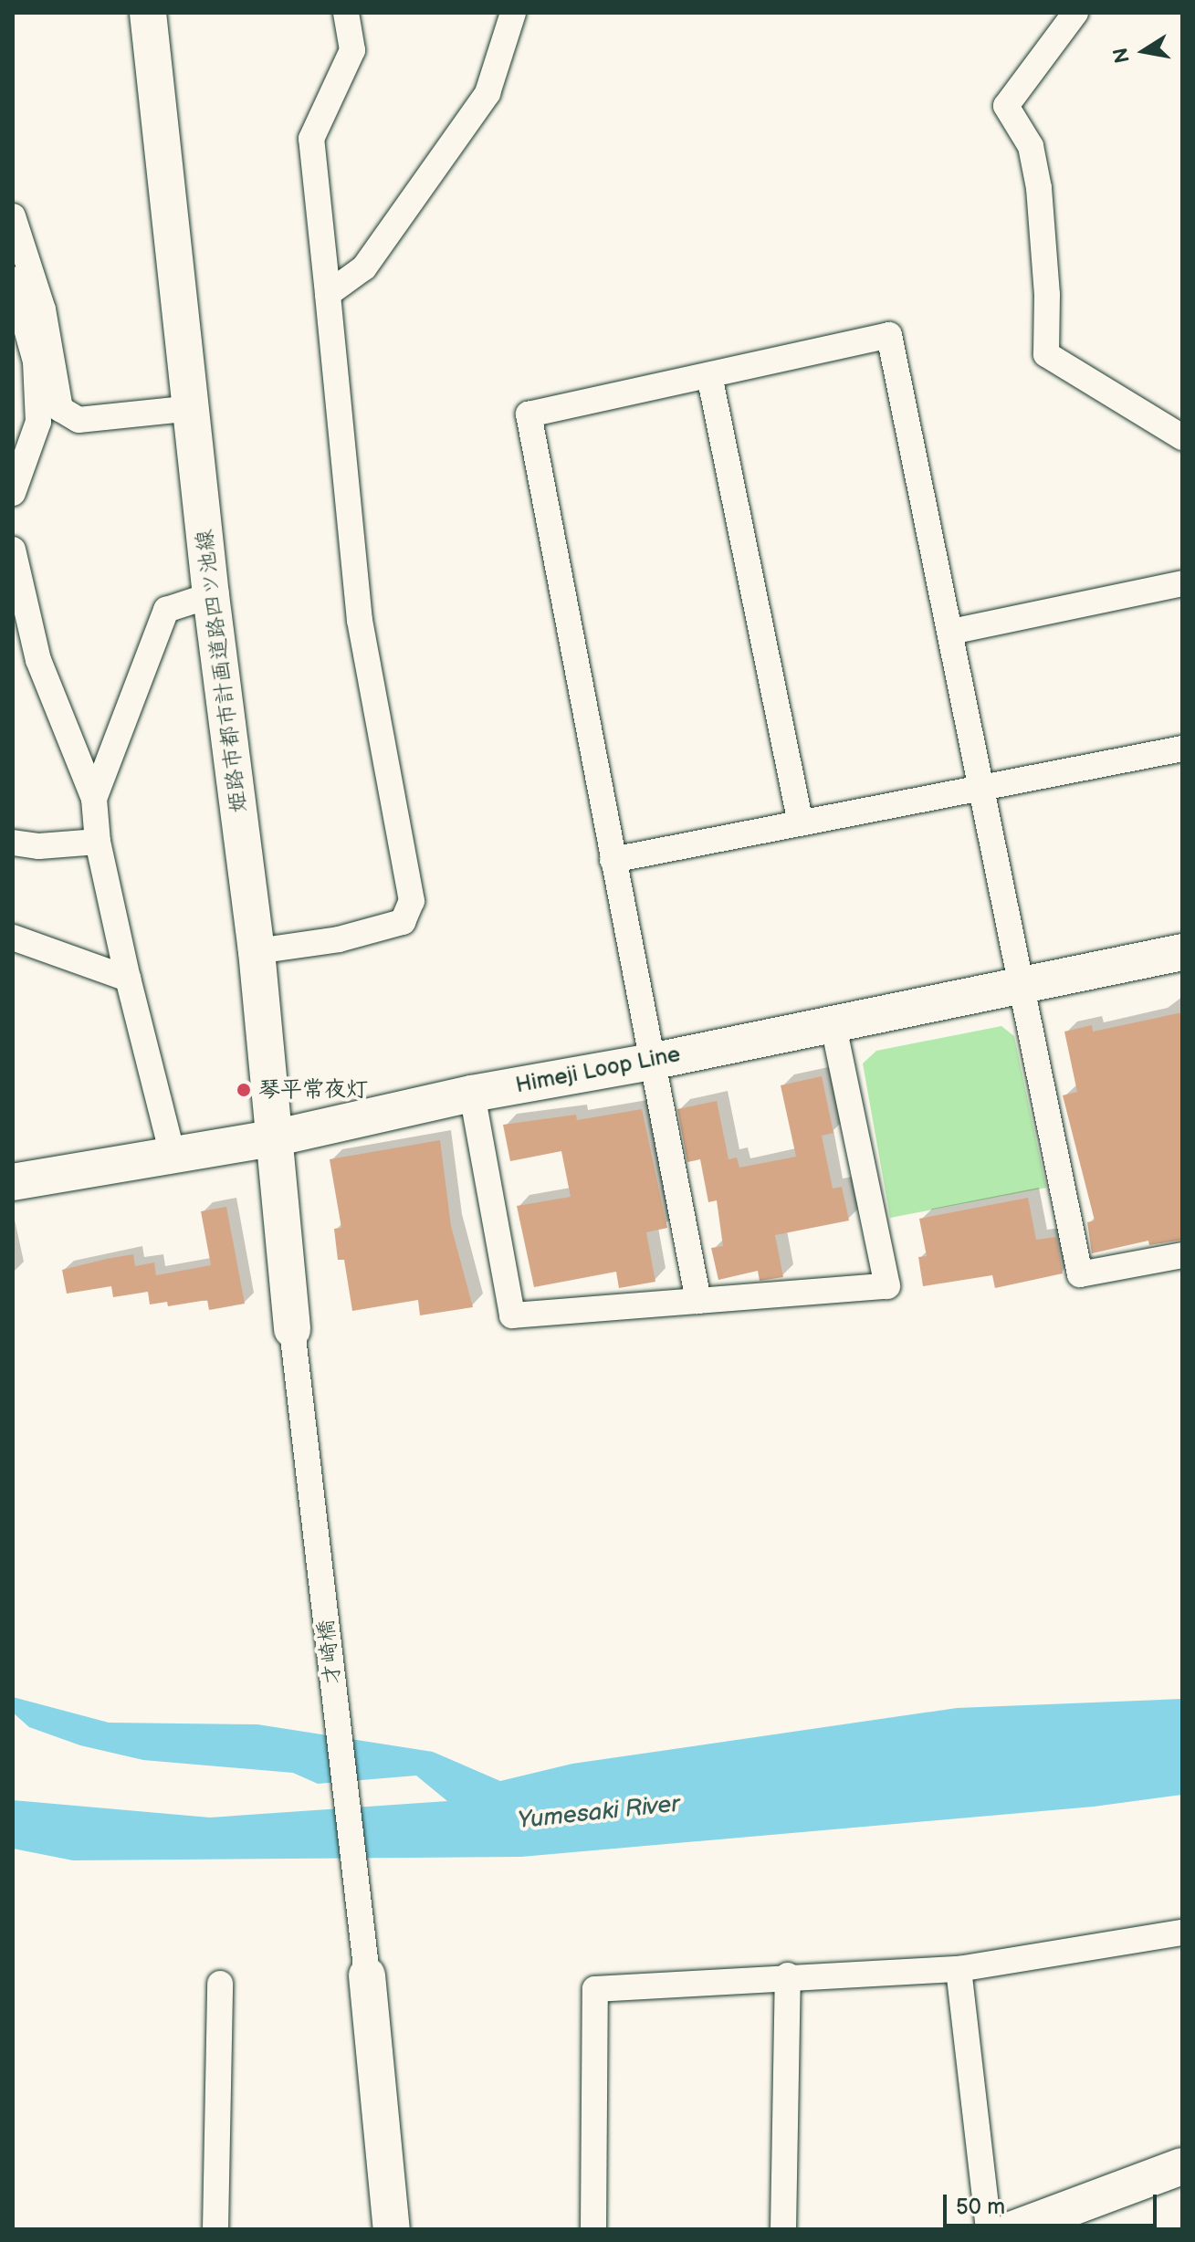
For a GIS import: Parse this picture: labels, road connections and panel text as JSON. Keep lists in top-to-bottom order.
{
  "streets": {
    "street": ["姫路市都市計画道路四ツ池線", "Himeji Loop Line", "才崎橋"]
  },
  "crossings": [
    ["姫路市都市計画道路四ツ池線", "Himeji Loop Line"],
    ["姫路市都市計画道路四ツ池線", "才崎橋"]
  ],
  "water": ["Yumesaki River"],
  "places": ["琴平常夜灯"],
  "scale_bar": "50 m",
  "north": "left"
}
